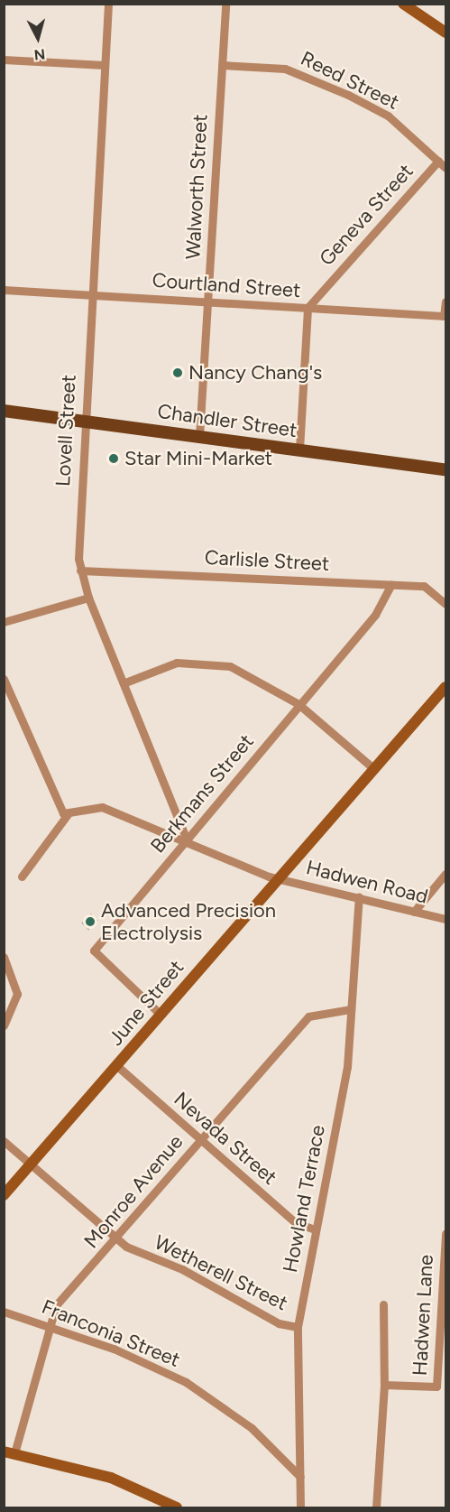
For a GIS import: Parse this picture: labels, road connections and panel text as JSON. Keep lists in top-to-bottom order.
{
  "streets": {
    "main road": ["Chandler Street"],
    "street": [
      "Reed Street",
      "Walworth Street",
      "Geneva Street",
      "Courtland Street",
      "Lovell Street",
      "Carlisle Street",
      "Berkmans Street",
      "Hadwen Road",
      "June Street",
      "Nevada Street",
      "Monroe Avenue",
      "Howland Terrace",
      "Wetherell Street",
      "Hadwen Lane",
      "Franconia Street"
    ]
  },
  "crossings": [
    ["Reed Street", "Walworth Street"],
    ["Reed Street", "Geneva Street"],
    ["Walworth Street", "Courtland Street"],
    ["Walworth Street", "Chandler Street"],
    ["Geneva Street", "Courtland Street"],
    ["Courtland Street", "Lovell Street"],
    ["Chandler Street", "Lovell Street"],
    ["Lovell Street", "Carlisle Street"],
    ["Lovell Street", "Berkmans Street"],
    ["Lovell Street", "Hadwen Road"],
    ["Carlisle Street", "Berkmans Street"],
    ["Berkmans Street", "Hadwen Road"],
    ["Berkmans Street", "June Street"],
    ["Hadwen Road", "June Street"],
    ["Hadwen Road", "Howland Terrace"],
    ["June Street", "Nevada Street"],
    ["June Street", "Wetherell Street"],
    ["Nevada Street", "Monroe Avenue"],
    ["Nevada Street", "Howland Terrace"],
    ["Monroe Avenue", "Howland Terrace"],
    ["Monroe Avenue", "Wetherell Street"],
    ["Monroe Avenue", "Franconia Street"],
    ["Howland Terrace", "Wetherell Street"],
    ["Howland Terrace", "Franconia Street"]
  ],
  "places": ["Nancy Chang's", "Star Mini-Market", "Advanced Precision Electrolysis"],
  "north": "bottom"
}
